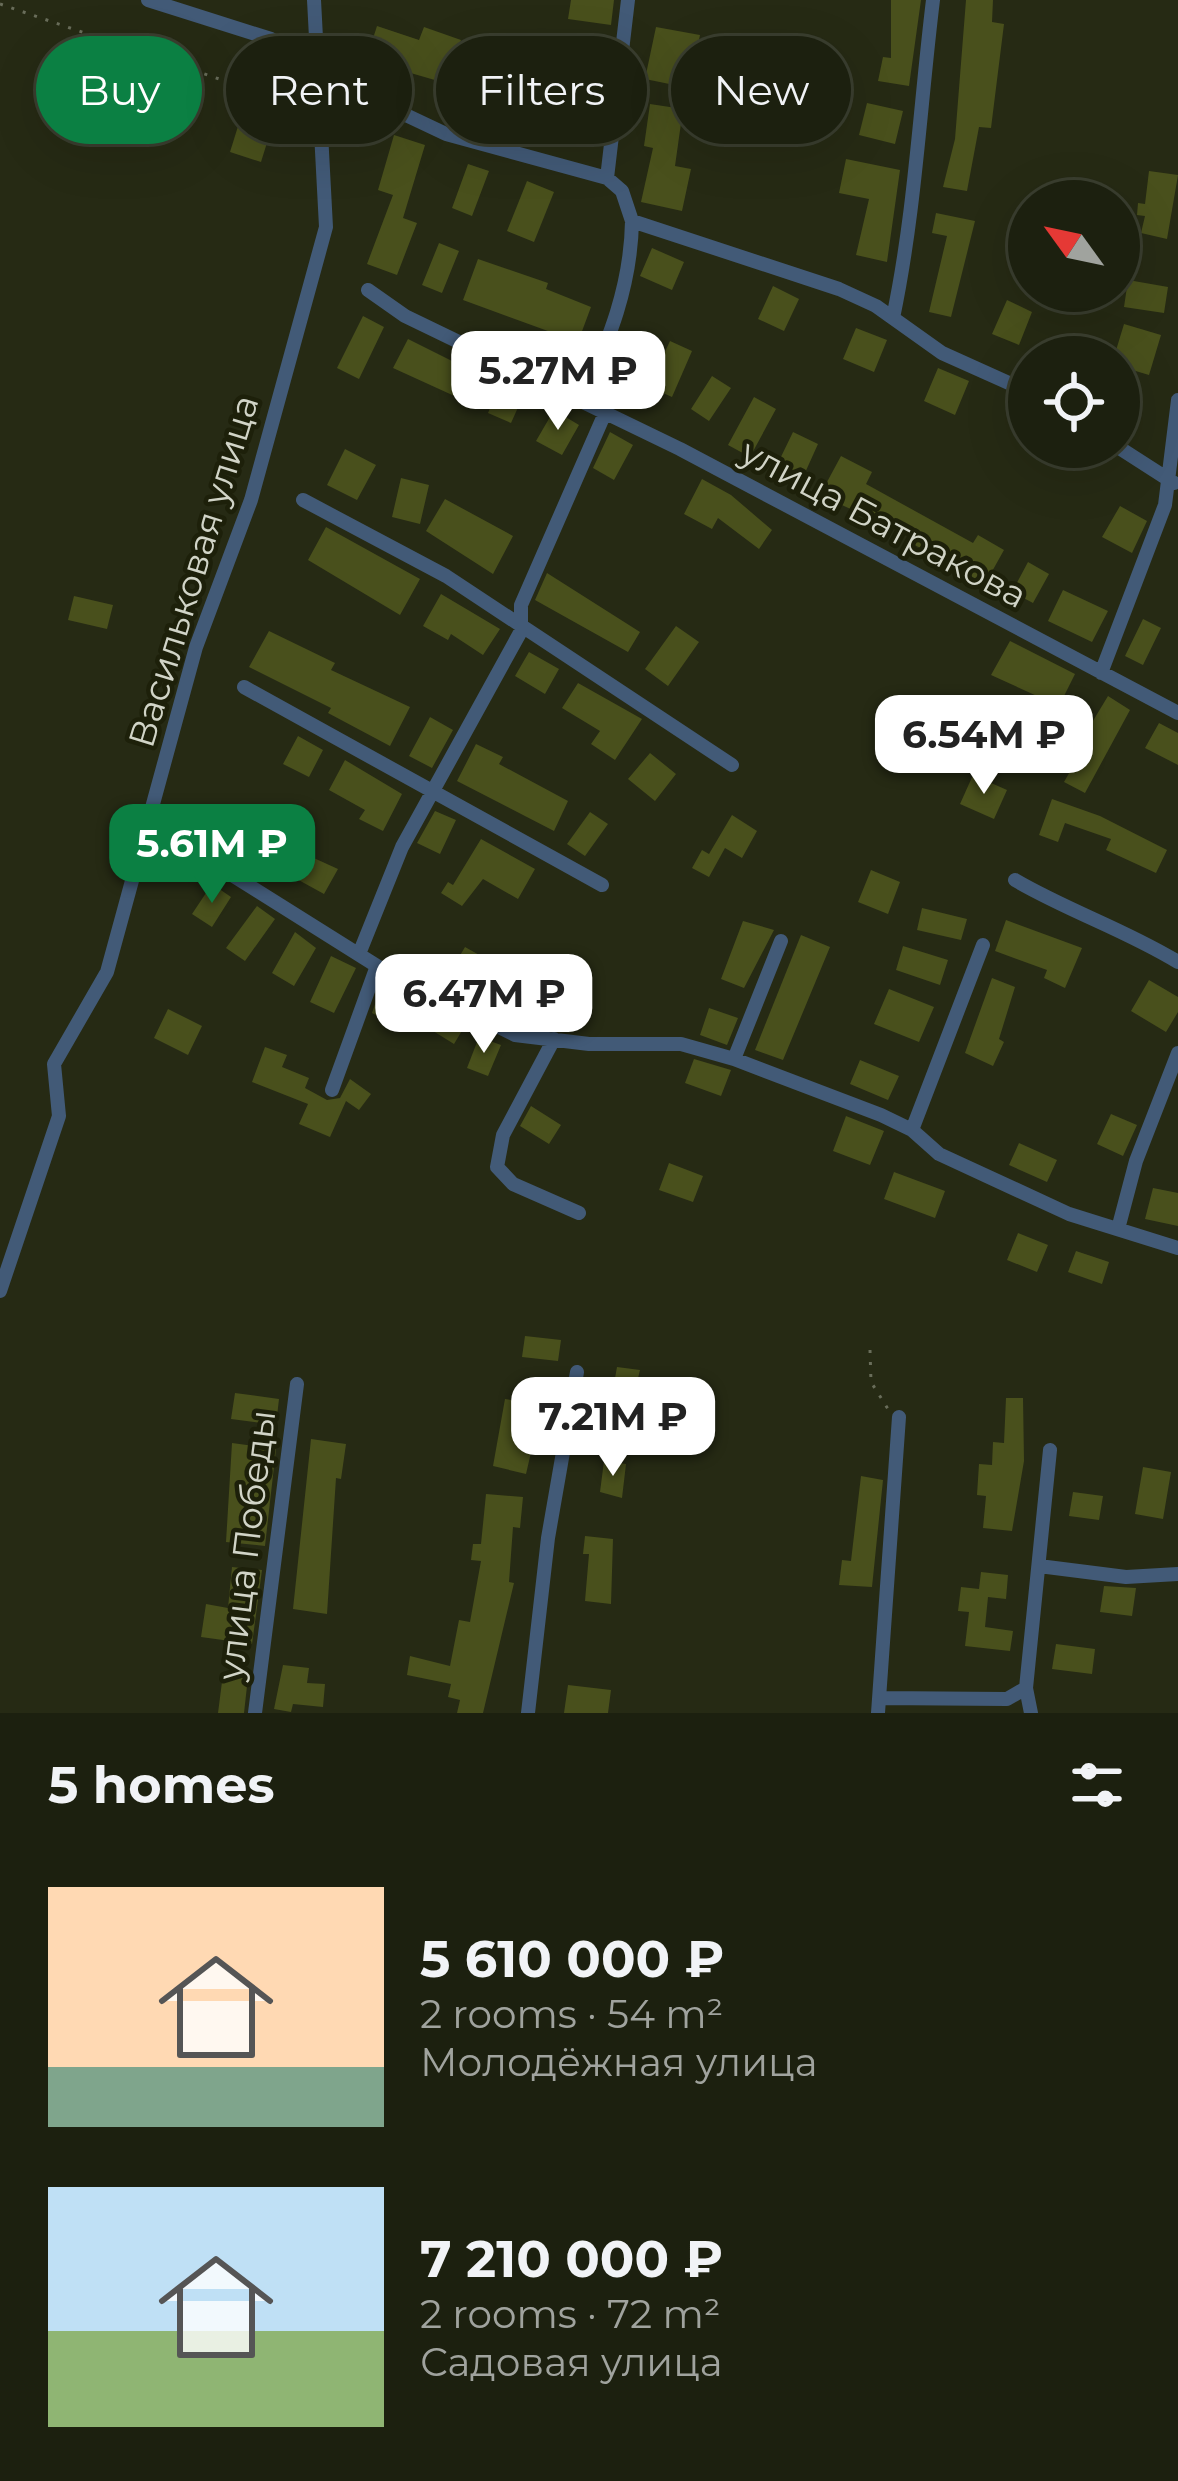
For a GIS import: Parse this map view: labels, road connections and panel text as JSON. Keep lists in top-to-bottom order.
{
  "streets": {
    "street": ["улица Батракова", "Васильковая улица", "улица Победы"]
  },
  "north": "top left",
  "page": {
    "chip": [
      "Buy",
      "Rent",
      "Filters",
      "New"
    ],
    "price": [
      "5.27M ₽",
      "6.54M ₽",
      "5.61M ₽",
      "6.47M ₽",
      "7.21M ₽"
    ],
    "heading": "5 homes",
    "list": [
      {
        "name": "5 610 000 ₽",
        "note": "2 rooms · 54 m² · Молодёжная улица"
      },
      {
        "name": "7 210 000 ₽",
        "note": "2 rooms · 72 m² · Садовая улица"
      }
    ]
  }
}
